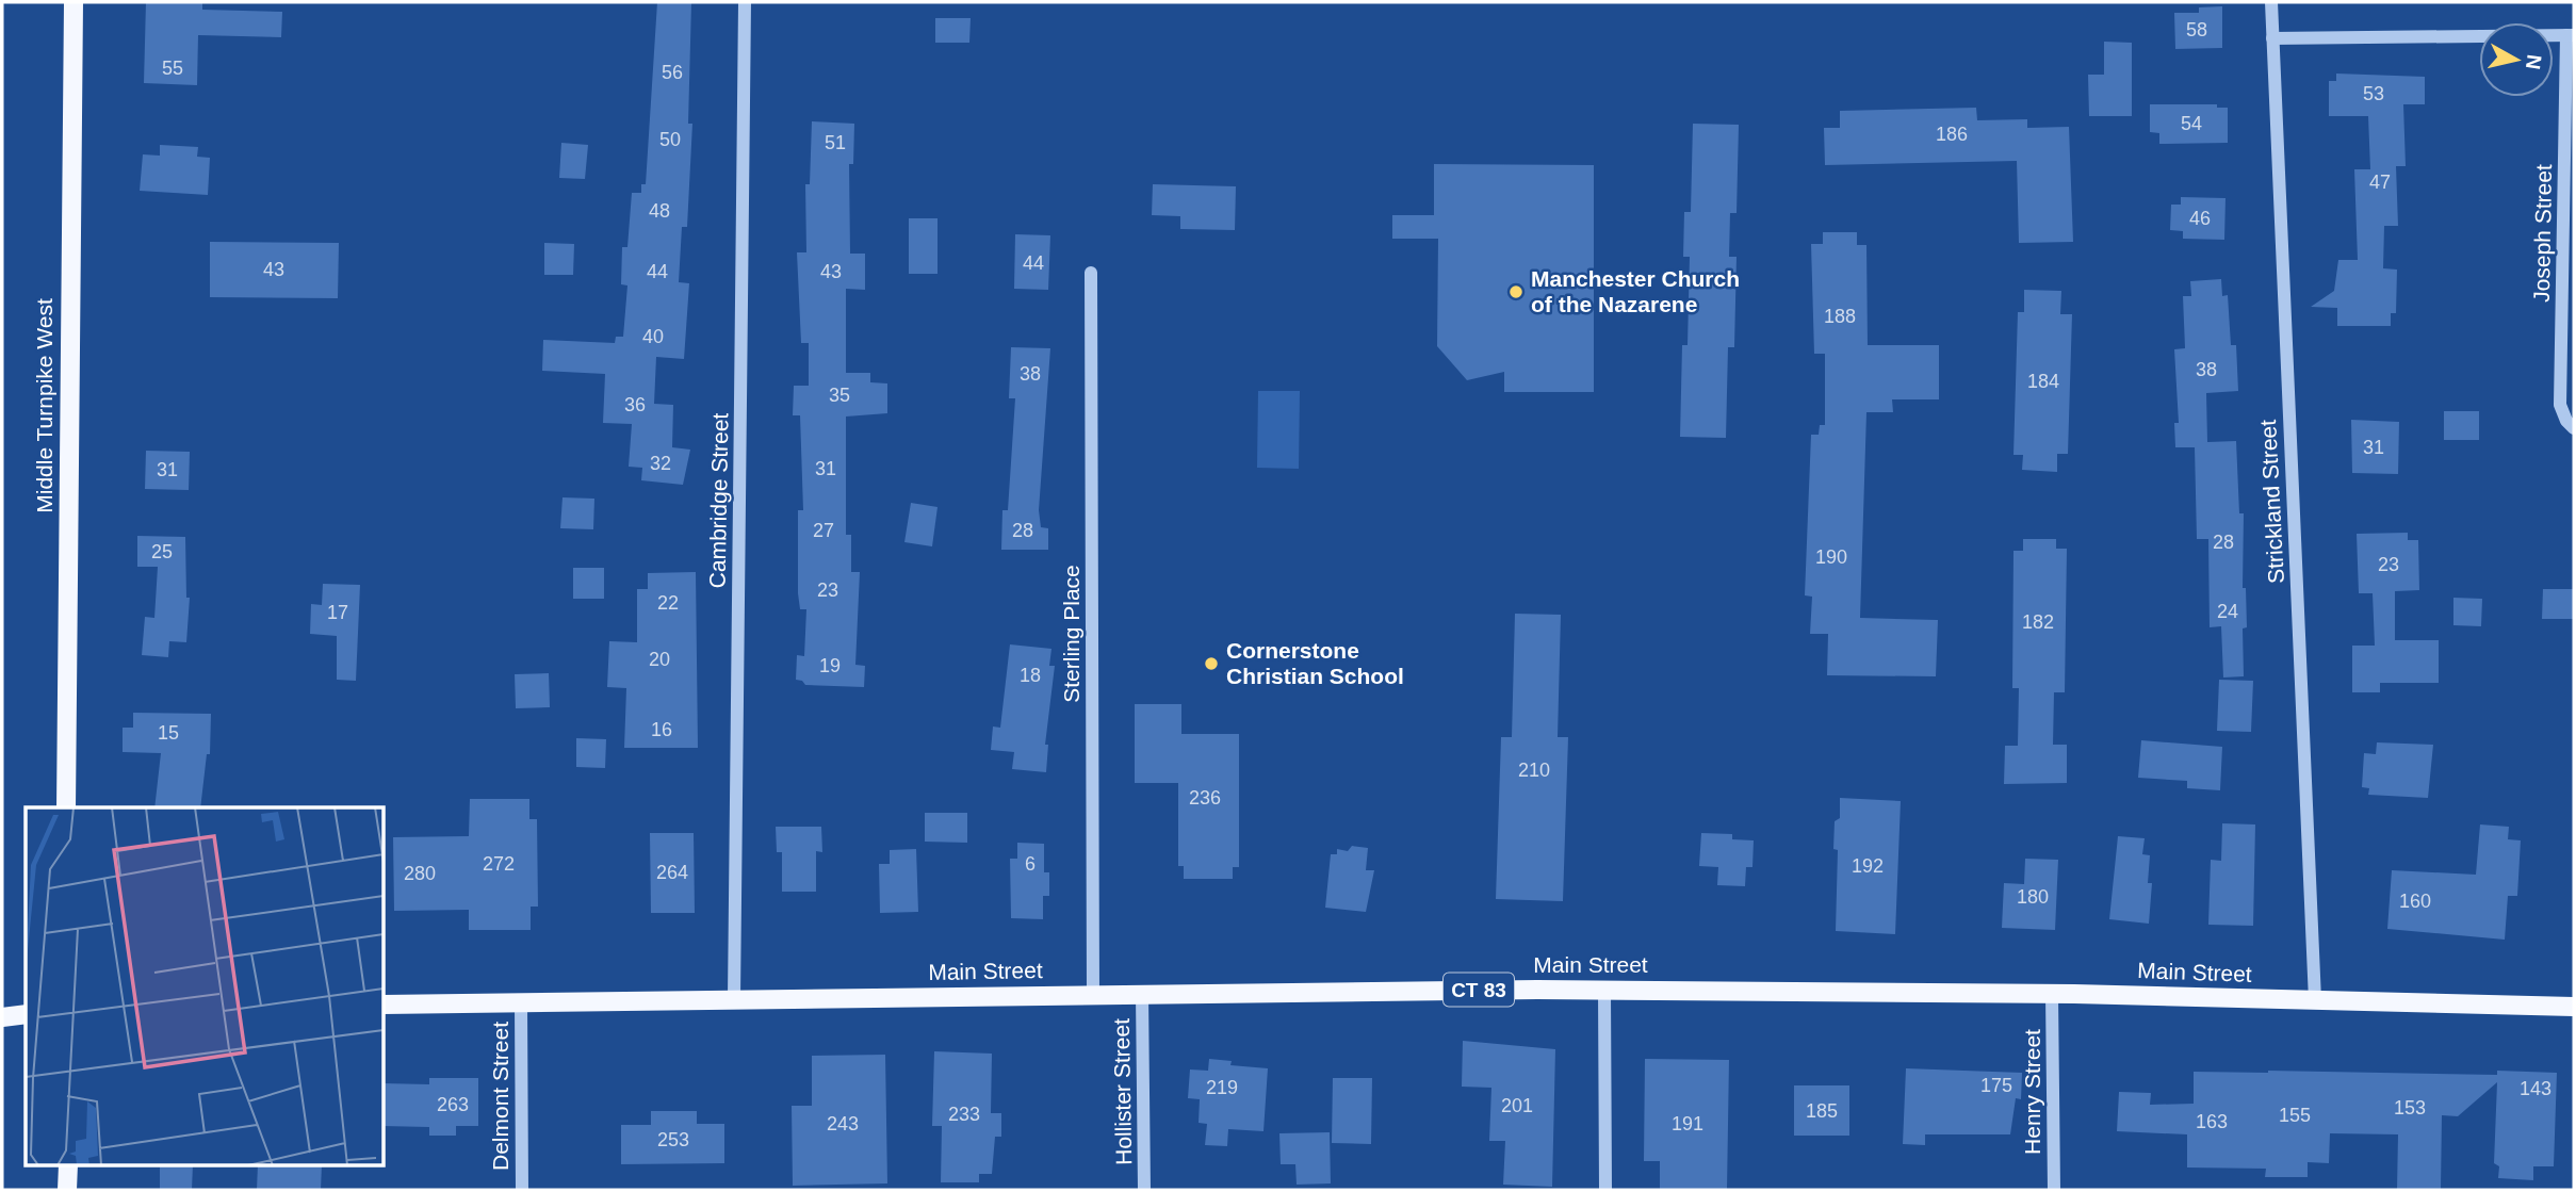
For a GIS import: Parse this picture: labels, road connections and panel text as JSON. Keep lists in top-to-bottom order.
{
  "streets": {
    "main road": ["Middle Turnpike West", "Main Street", "CT 83"],
    "street": [
      "Joseph Street",
      "Cambridge Street",
      "Strickland Street",
      "Sterling Place",
      "Hollister Street",
      "Henry Street",
      "Delmont Street"
    ]
  },
  "crossings": [
    ["Cambridge Street", "Main Street"],
    ["Strickland Street", "Main Street"],
    ["Sterling Place", "Main Street"],
    ["Main Street", "Hollister Street"],
    ["Main Street", "Henry Street"],
    ["Main Street", "Delmont Street"]
  ],
  "places": ["Manchester Church of the Nazarene", "Cornerstone Christian School"],
  "house_numbers": [
    "58",
    "55",
    "56",
    "53",
    "54",
    "186",
    "50",
    "51",
    "47",
    "48",
    "46",
    "44",
    "43",
    "44",
    "43",
    "188",
    "40",
    "38",
    "38",
    "184",
    "35",
    "36",
    "31",
    "32",
    "31",
    "31",
    "27",
    "28",
    "28",
    "25",
    "190",
    "23",
    "23",
    "22",
    "24",
    "17",
    "182",
    "20",
    "19",
    "18",
    "16",
    "15",
    "210",
    "236",
    "272",
    "6",
    "192",
    "264",
    "280",
    "180",
    "160",
    "175",
    "219",
    "143",
    "263",
    "201",
    "153",
    "185",
    "233",
    "155",
    "163",
    "243",
    "191",
    "253"
  ],
  "north": "right"
}
